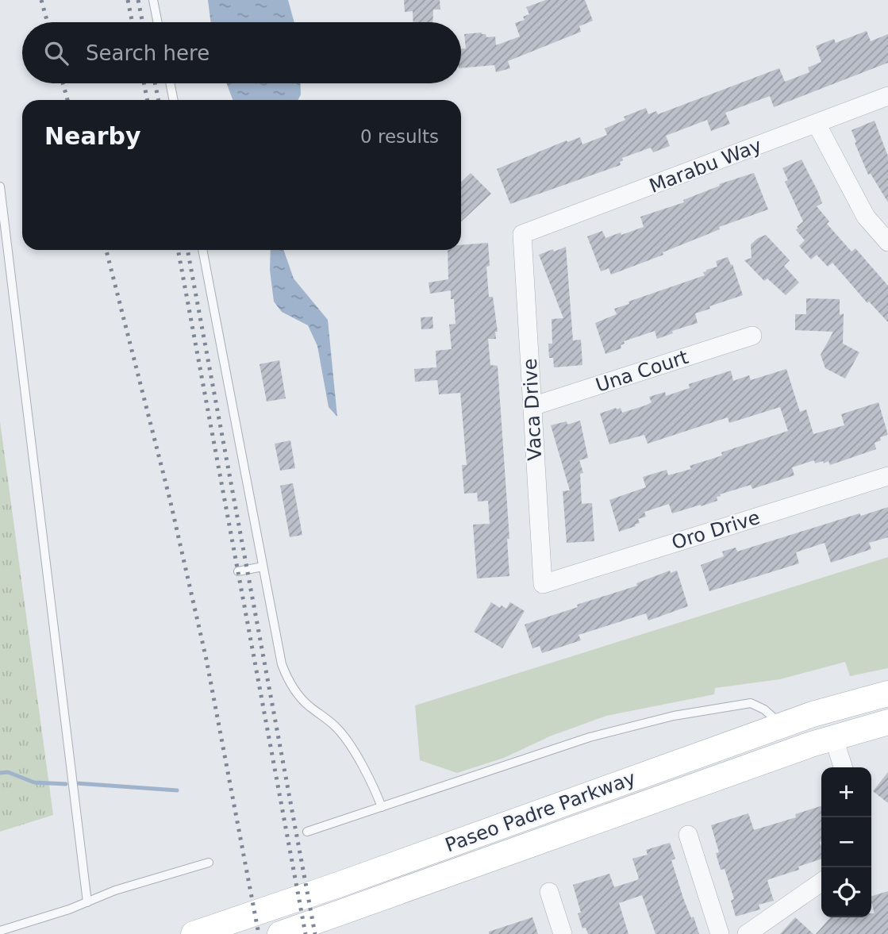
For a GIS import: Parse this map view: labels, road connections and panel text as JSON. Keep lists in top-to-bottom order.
{
  "streets": {
    "main road": ["Paseo Padre Parkway"],
    "street": [
      "Marabu Way",
      "Una Court",
      "Vaca Drive",
      "Oro Drive"
    ]
  },
  "crossings": [
    ["Marabu Way", "Vaca Drive"],
    ["Una Court", "Vaca Drive"],
    ["Vaca Drive", "Oro Drive"]
  ],
  "page": {
    "search": "Search here",
    "heading": ["Nearby", "0 results"],
    "map_buttons": ["+", "−"]
  }
}
